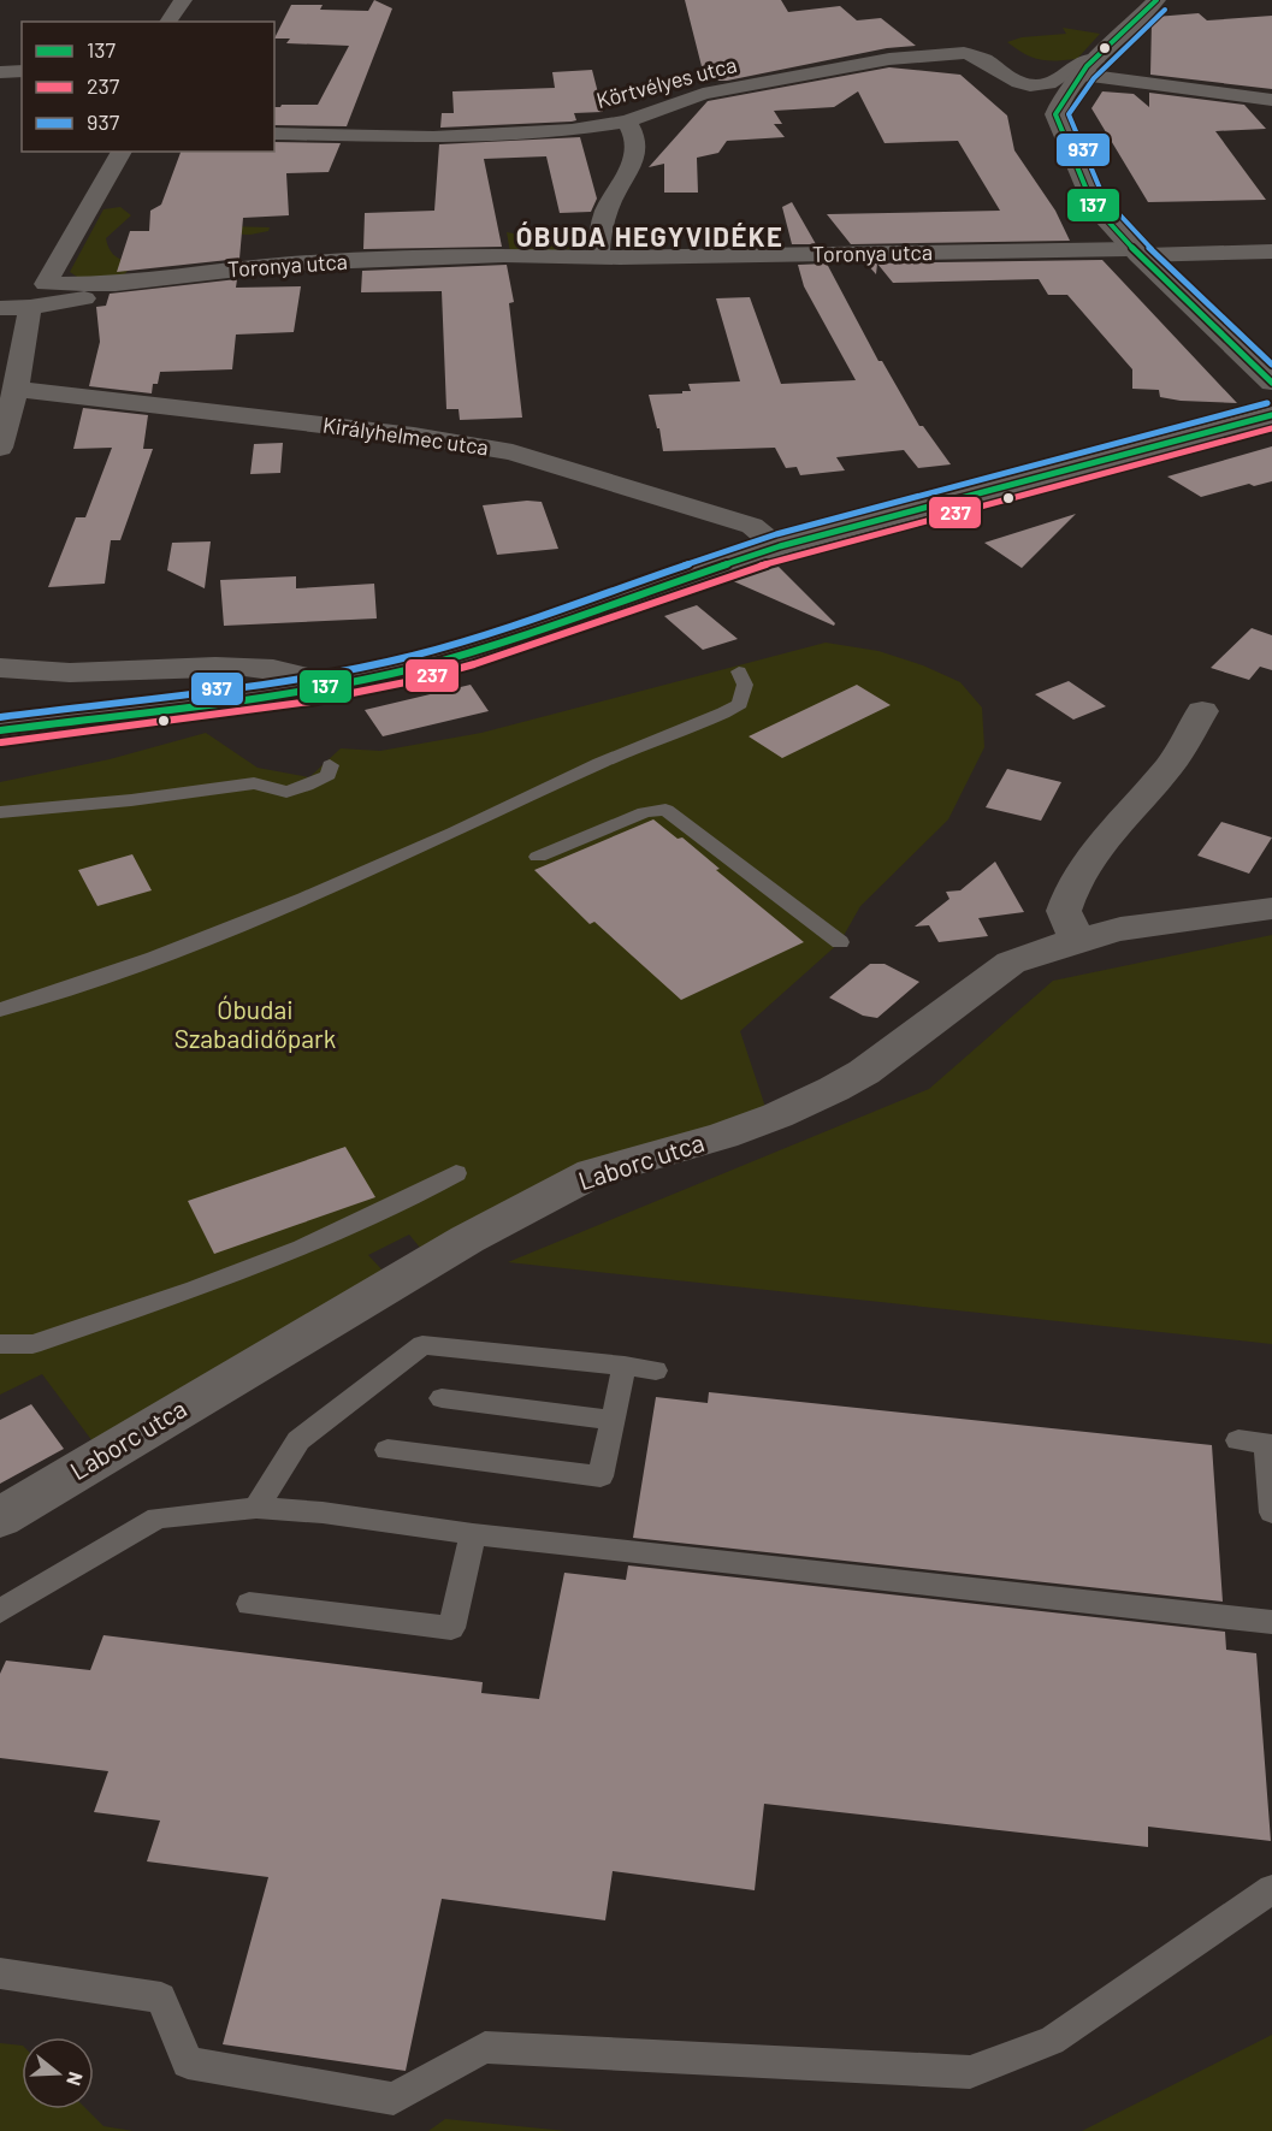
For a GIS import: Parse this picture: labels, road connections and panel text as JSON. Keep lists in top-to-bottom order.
{
  "streets": {
    "street": [
      "Körtvélyes utca",
      "Toronya utca",
      "Királyhelmec utca",
      "Laborc utca"
    ]
  },
  "districts": ["ÓBUDA HEGYVIDÉKE"],
  "parks": ["Óbudai Szabadidőpark"],
  "lines": ["transit line 137", "transit line 937", "transit line 237"],
  "legend": ["137", "237", "937"],
  "north": "right"
}
